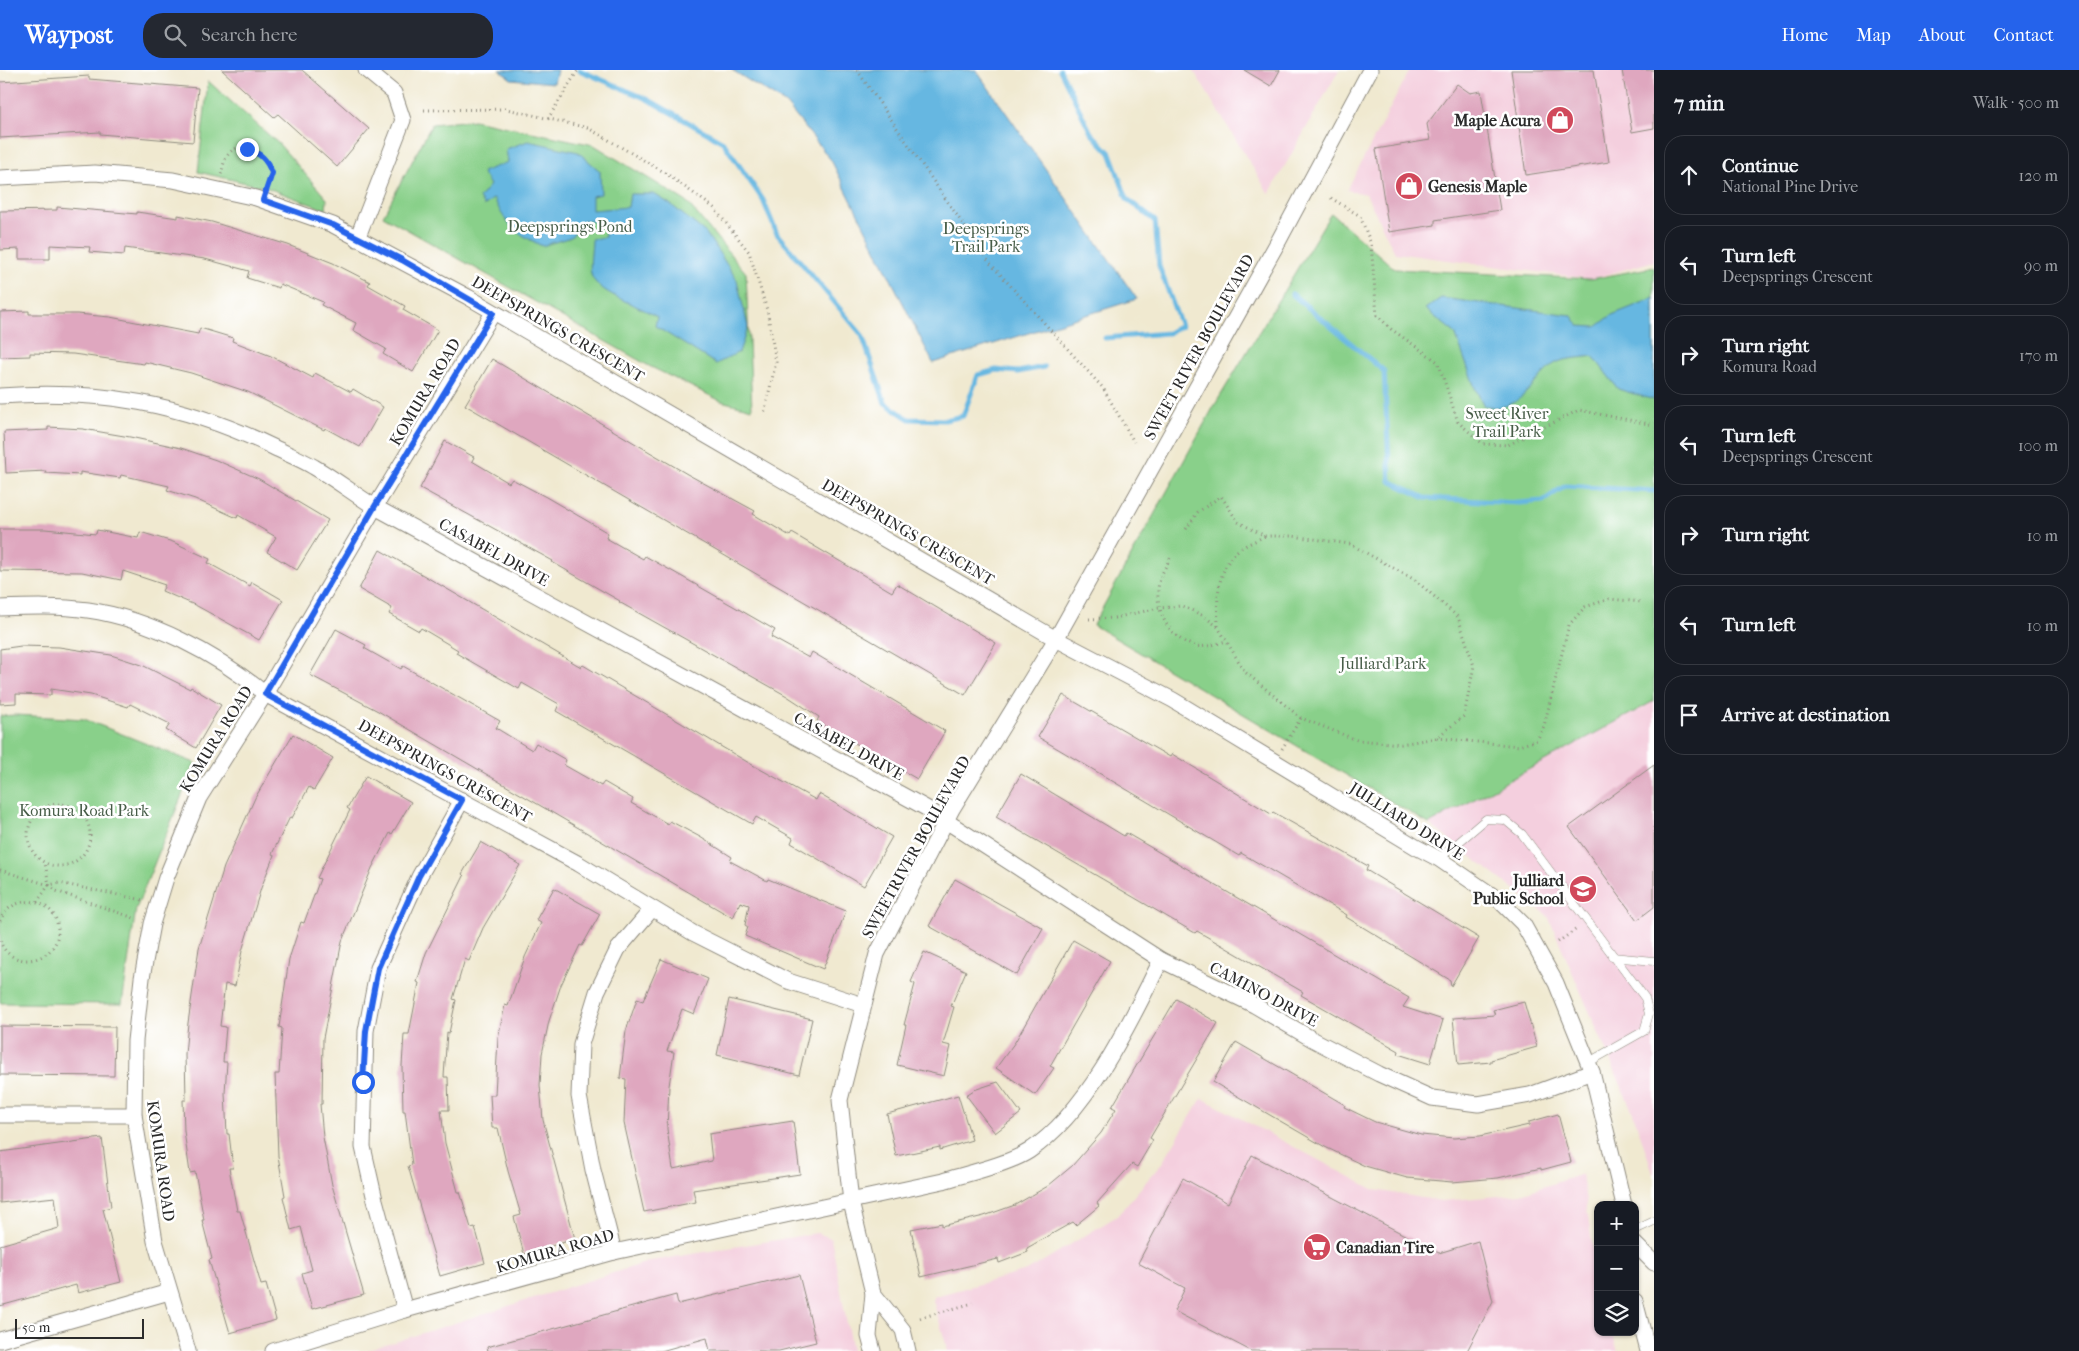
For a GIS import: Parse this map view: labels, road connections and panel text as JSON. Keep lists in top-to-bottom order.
{
  "streets": {
    "street": [
      "DEEPSPRINGS CRESCENT",
      "SWEET RIVER BOULEVARD",
      "KOMURA ROAD",
      "CASABEL DRIVE",
      "JULLIARD DRIVE",
      "SWEETRIVER BOULEVARD",
      "CAMINO DRIVE"
    ]
  },
  "crossings": [
    ["DEEPSPRINGS CRESCENT", "SWEET RIVER BOULEVARD"],
    ["DEEPSPRINGS CRESCENT", "KOMURA ROAD"],
    ["DEEPSPRINGS CRESCENT", "JULLIARD DRIVE"],
    ["DEEPSPRINGS CRESCENT", "SWEETRIVER BOULEVARD"],
    ["SWEET RIVER BOULEVARD", "JULLIARD DRIVE"],
    ["SWEET RIVER BOULEVARD", "SWEETRIVER BOULEVARD"],
    ["KOMURA ROAD", "CASABEL DRIVE"],
    ["KOMURA ROAD", "SWEETRIVER BOULEVARD"],
    ["KOMURA ROAD", "CAMINO DRIVE"],
    ["CASABEL DRIVE", "SWEETRIVER BOULEVARD"],
    ["CASABEL DRIVE", "CAMINO DRIVE"],
    ["JULLIARD DRIVE", "SWEETRIVER BOULEVARD"],
    ["JULLIARD DRIVE", "CAMINO DRIVE"],
    ["SWEETRIVER BOULEVARD", "CAMINO DRIVE"]
  ],
  "parks": [
    "Deepsprings Pond",
    "Deepsprings Trail Park",
    "Sweet River Trail Park",
    "Julliard Park",
    "Komura Road Park"
  ],
  "places": {
    "shop": ["Maple Acura", "Genesis Maple"],
    "school or university": ["Julliard Public School"],
    "supermarket": ["Canadian Tire"]
  },
  "scale_bar": "50 m",
  "page": {
    "header": "Waypost",
    "search": "Search here",
    "nav": [
      "Home",
      "Map",
      "About",
      "Contact"
    ],
    "heading": ["7 min", "Walk · 500 m"],
    "list": [
      ["Continue", "National Pine Drive", "120 m"],
      ["Turn left", "Deepsprings Crescent", "90 m"],
      ["Turn right", "Komura Road", "170 m"],
      ["Turn left", "Deepsprings Crescent", "100 m"],
      ["Turn right", "10 m"],
      ["Turn left", "10 m"],
      "Arrive at destination"
    ],
    "map_buttons": ["+", "−"],
    "scale": "50 m"
  }
}
